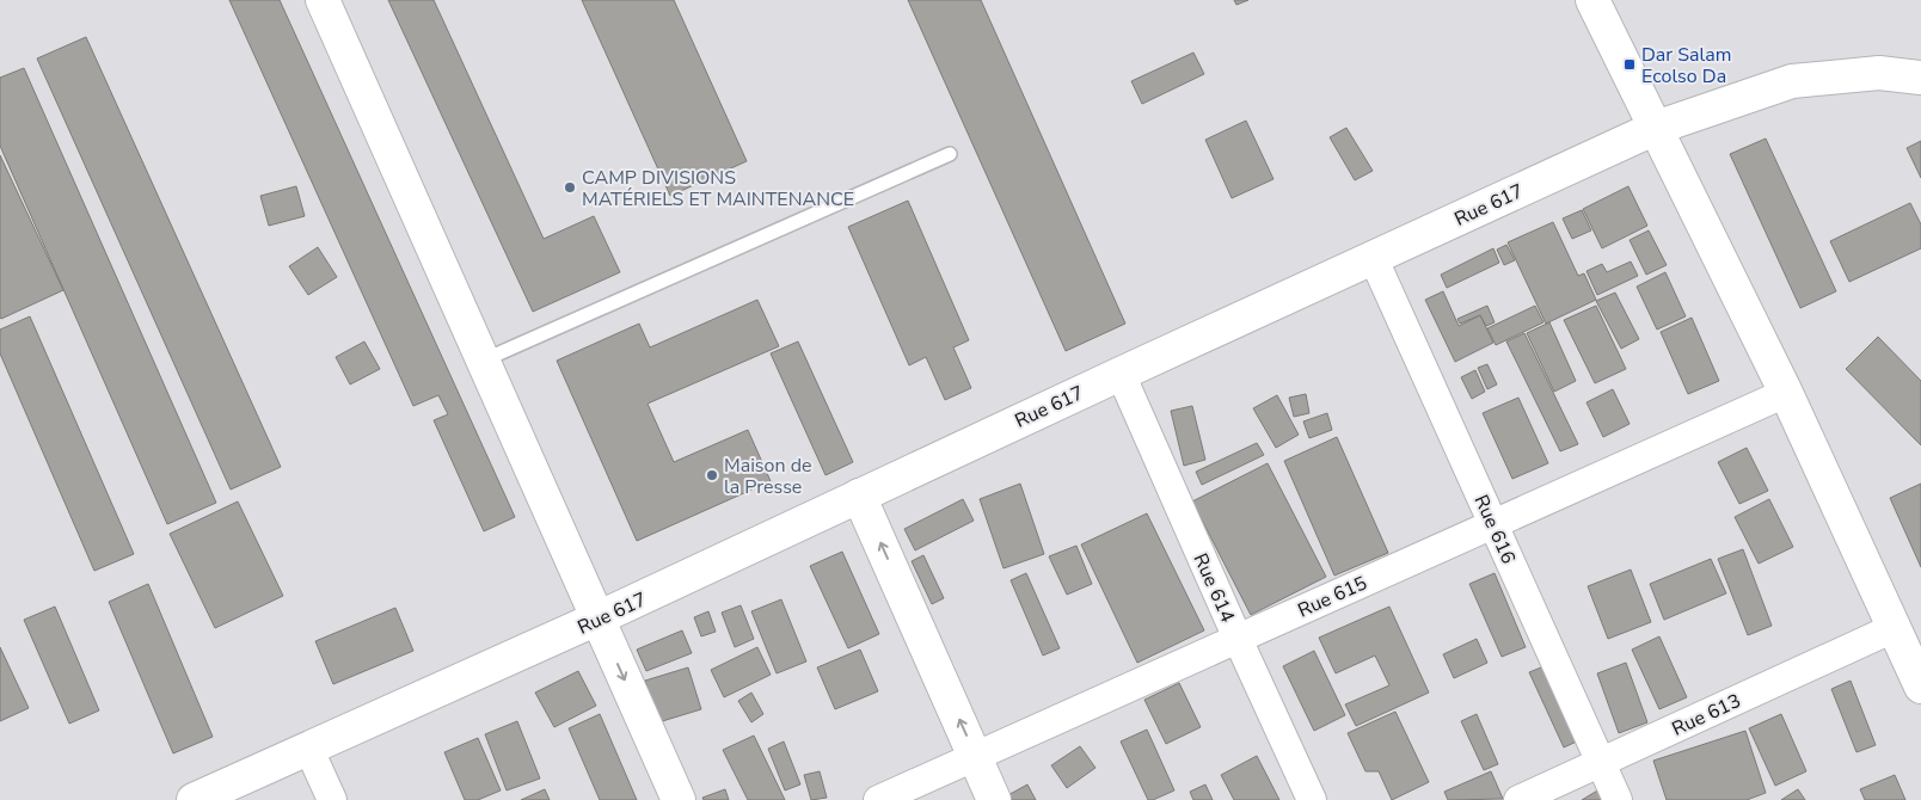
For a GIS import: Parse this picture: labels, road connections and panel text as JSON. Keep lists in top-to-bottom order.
{
  "streets": {
    "main road": ["Rue 617"],
    "street": [
      "Rue 616",
      "Rue 614",
      "Rue 615",
      "Rue 613"
    ]
  },
  "crossings": [
    ["Rue 617", "Rue 616"],
    ["Rue 617", "Rue 614"],
    ["Rue 616", "Rue 615"],
    ["Rue 616", "Rue 613"],
    ["Rue 614", "Rue 615"]
  ],
  "places": {
    "transit": ["Dar Salam Ecolso Da"],
    "other": ["CAMP DIVISIONS MATÉRIELS ET MAINTENANCE", "Maison de la Presse"]
  }
}
